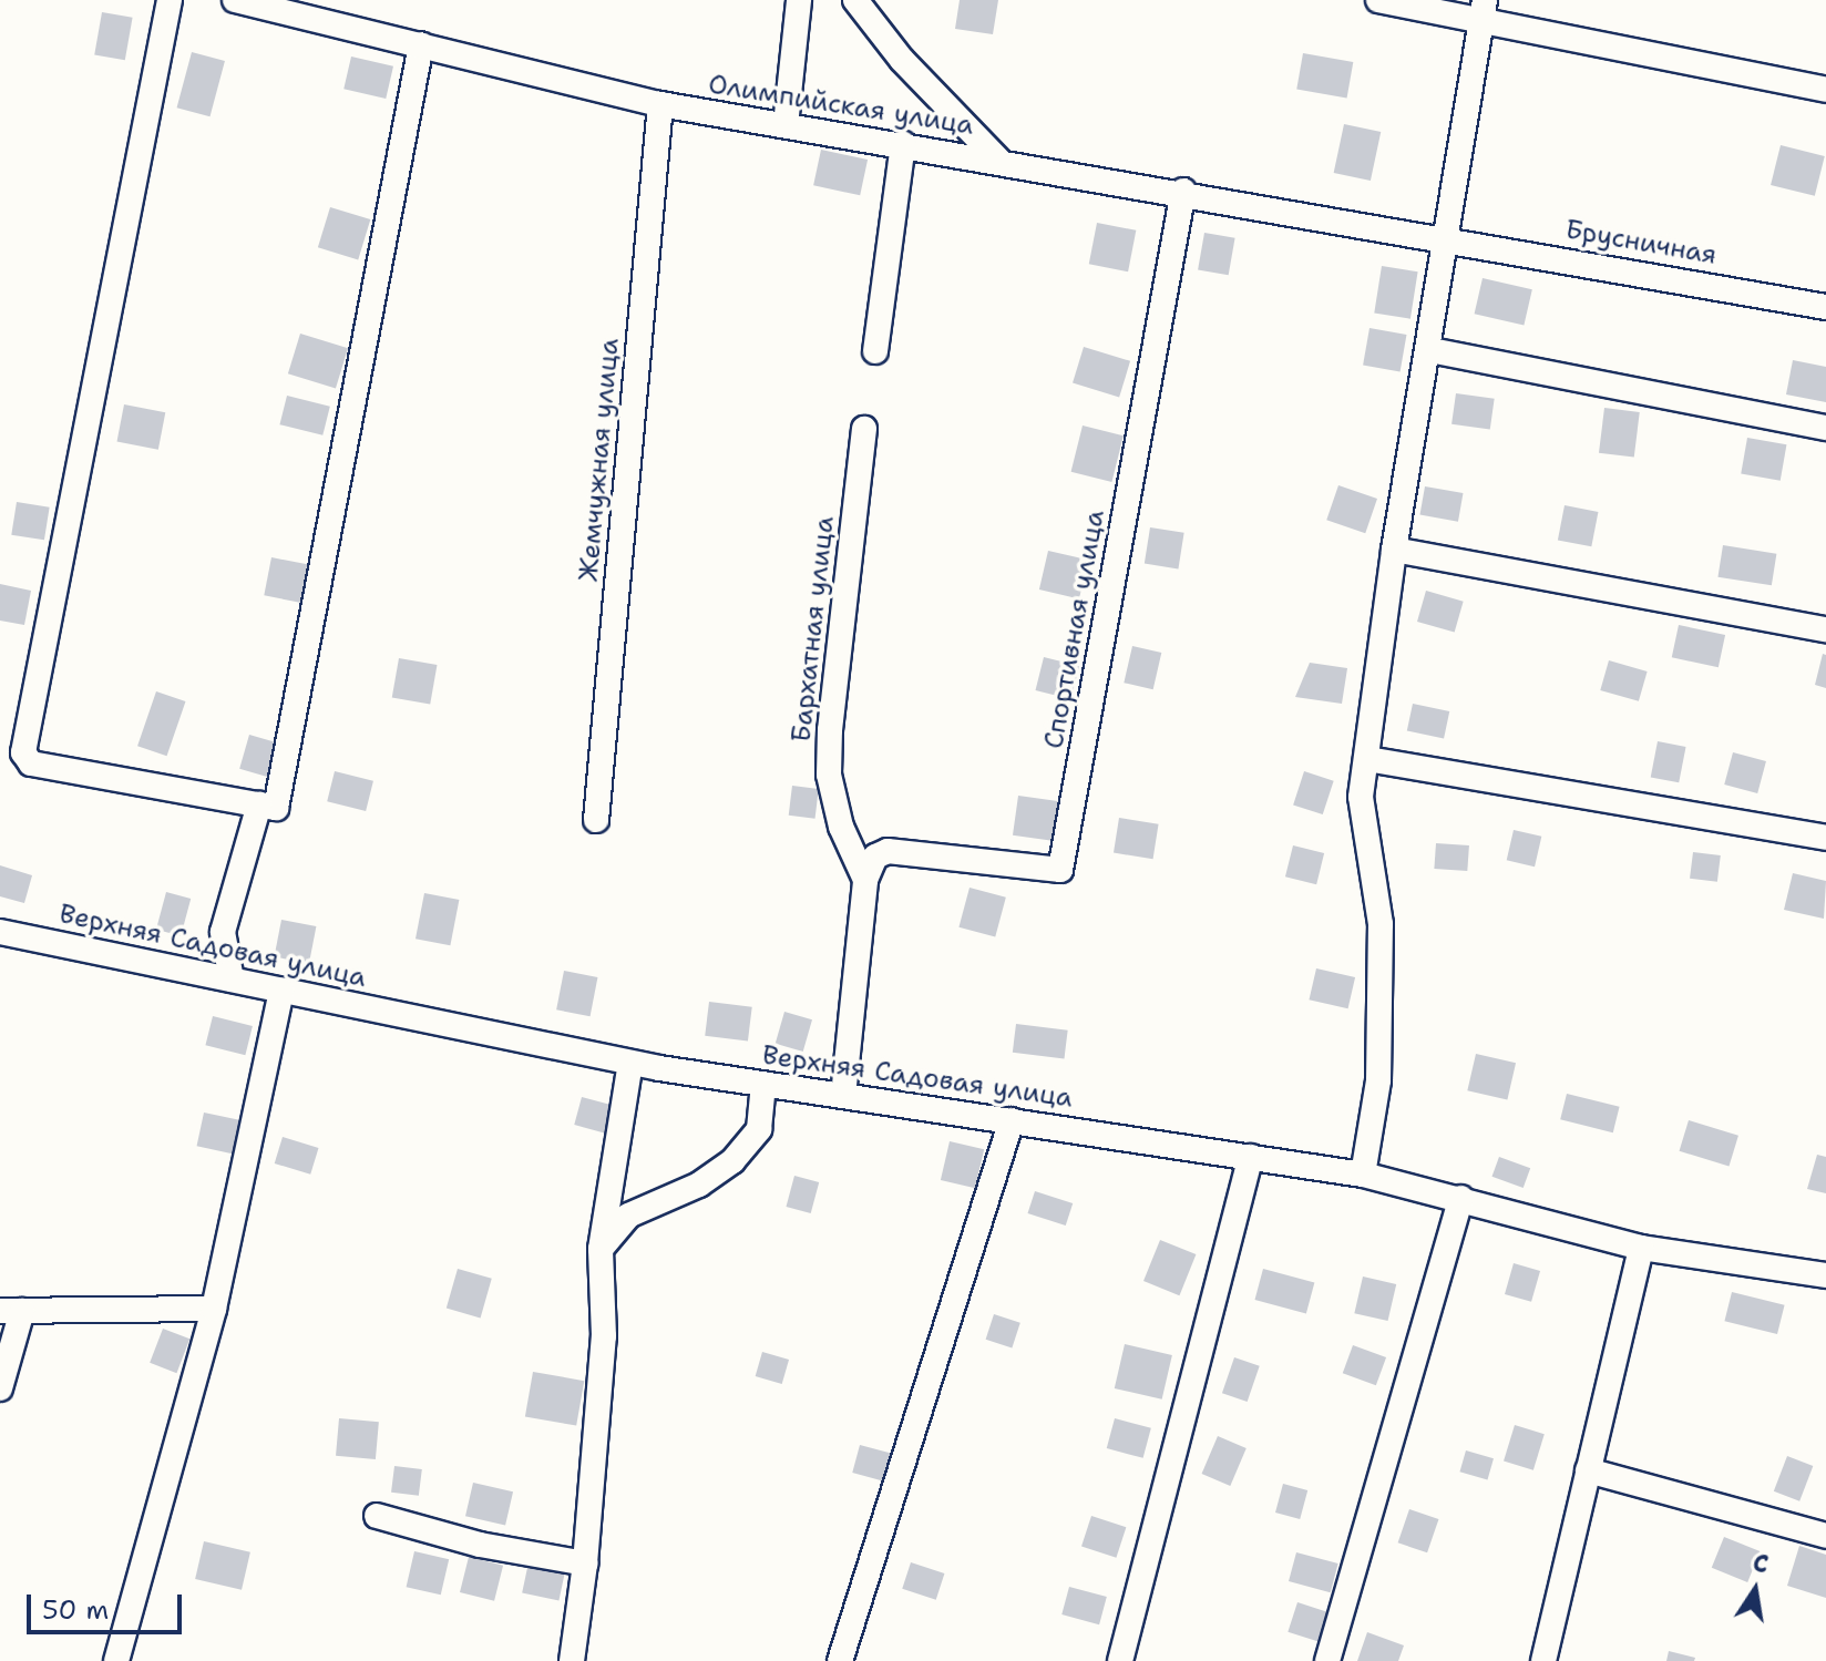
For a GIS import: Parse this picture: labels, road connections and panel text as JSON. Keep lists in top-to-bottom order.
{
  "streets": {
    "street": [
      "Олимпийская улица",
      "Брусничная",
      "Жемчужная улица",
      "Бархатная улица",
      "Спортивная улица",
      "Верхняя Садовая улица"
    ]
  },
  "crossings": [
    ["Олимпийская улица", "Брусничная"],
    ["Олимпийская улица", "Жемчужная улица"],
    ["Олимпийская улица", "Спортивная улица"],
    ["Бархатная улица", "Спортивная улица"]
  ],
  "scale_bar": "50 m",
  "north": "top"
}
